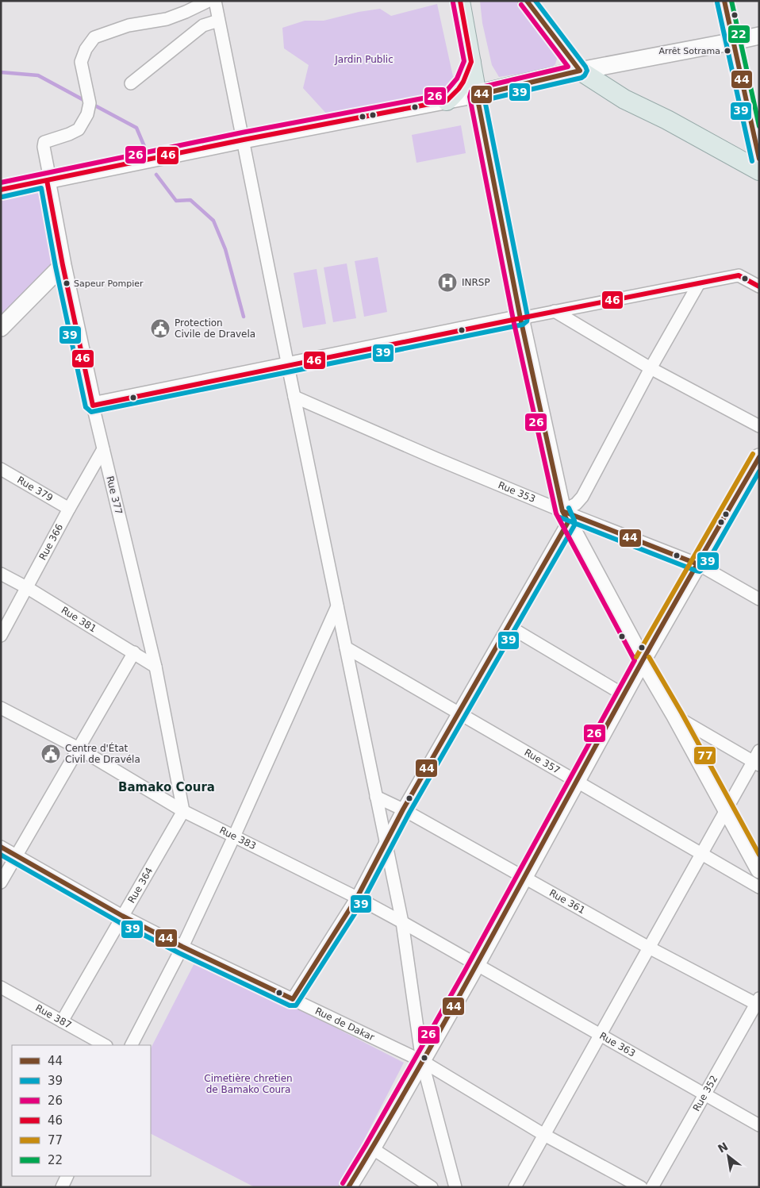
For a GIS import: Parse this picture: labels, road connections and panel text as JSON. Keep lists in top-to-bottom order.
{
  "streets": {
    "main road": ["Rue 377"],
    "street": [
      "Rue 379",
      "Rue 353",
      "Rue 366",
      "Rue 381",
      "Rue 357",
      "Rue 383",
      "Rue 364",
      "Rue 361",
      "Rue 387",
      "Rue de Dakar",
      "Rue 363",
      "Rue 352"
    ]
  },
  "crossings": [
    ["Rue 379", "Rue 366"],
    ["Rue 377", "Rue 366"],
    ["Rue 377", "Rue 381"],
    ["Rue 377", "Rue 383"],
    ["Rue 377", "Rue 364"],
    ["Rue 366", "Rue 381"],
    ["Rue 383", "Rue 364"],
    ["Rue 383", "Rue 363"],
    ["Rue 364", "Rue 387"],
    ["Rue 364", "Rue de Dakar"],
    ["Rue 361", "Rue 352"],
    ["Rue 363", "Rue 352"]
  ],
  "districts": ["Bamako Coura"],
  "parks": ["Jardin Public", "Cimetière chretien de Bamako Coura"],
  "places": {
    "other": ["Arrêt Sotrama", "Sapeur Pompier"],
    "hospital": ["INRSP"],
    "public building": ["Protection Civile de Dravela", "Centre d'État Civil de Dravéla"]
  },
  "lines": [
    "transit line 44",
    "transit line 39",
    "transit line 46",
    "transit line 22",
    "transit line 26",
    "transit line 77"
  ],
  "legend": [
    "44",
    "39",
    "26",
    "46",
    "77",
    "22"
  ],
  "north": "top left"
}
